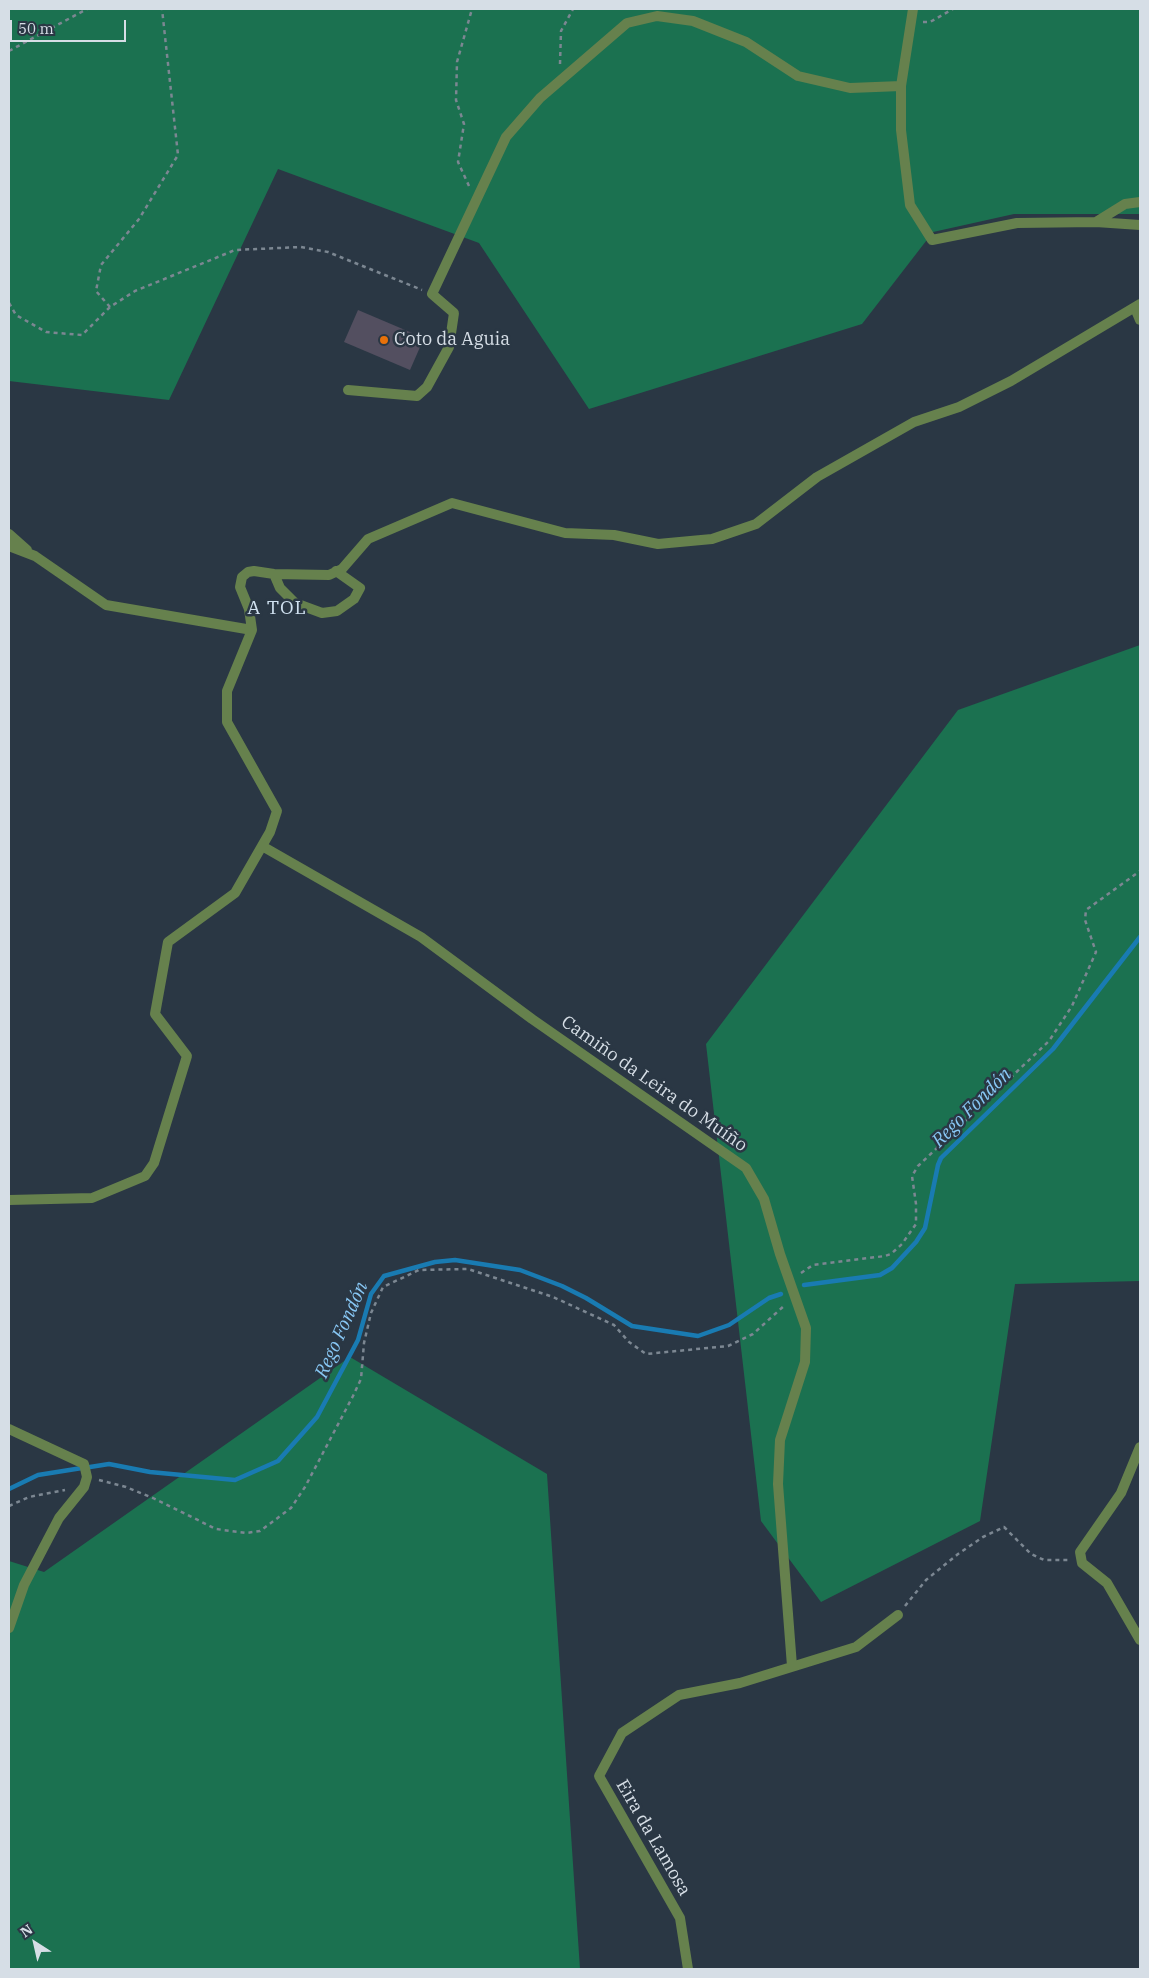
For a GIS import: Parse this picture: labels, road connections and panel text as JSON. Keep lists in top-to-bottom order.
{
  "streets": {
    "street": ["Camiño da Leira do Muíño", "Eira da Lamosa"]
  },
  "crossings": [
    ["Camiño da Leira do Muíño", "Eira da Lamosa"]
  ],
  "districts": ["A TOL"],
  "water": ["Rego Fondón"],
  "places": ["Coto da Aguia"],
  "scale_bar": "50 m",
  "north": "top left"
}
